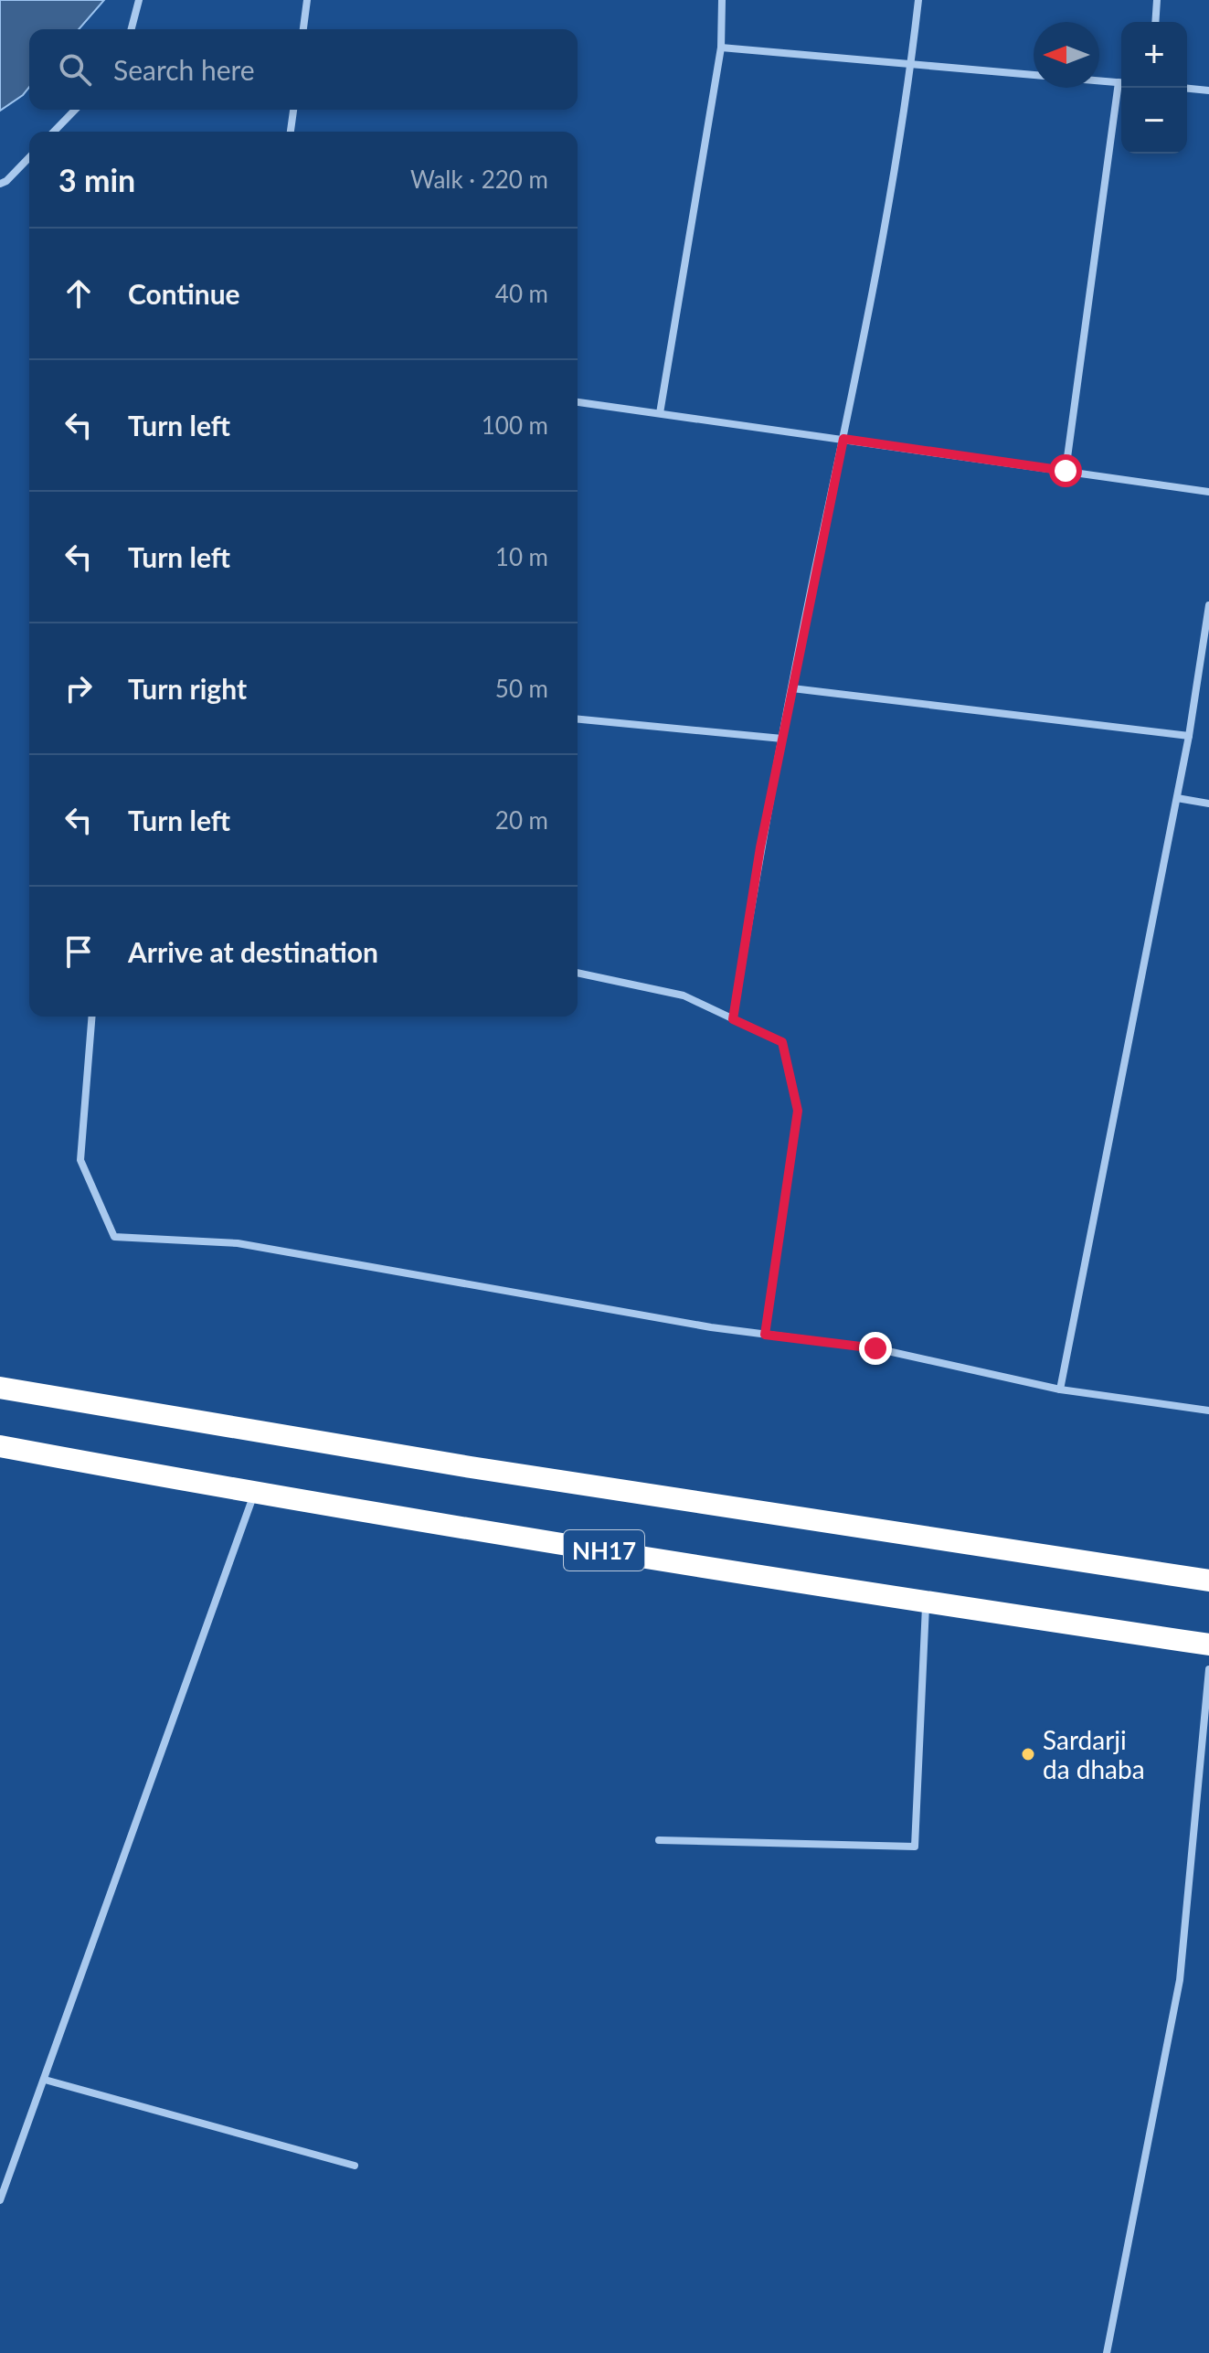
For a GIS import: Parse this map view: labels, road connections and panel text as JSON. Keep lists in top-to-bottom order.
{
  "streets": {
    "highway": ["NH17"]
  },
  "places": ["Sardarji da dhaba"],
  "north": "left",
  "page": {
    "map_buttons": ["+", "−"],
    "search": "Search here",
    "heading": ["3 min", "Walk · 220 m"],
    "list": [
      ["Continue", "40 m"],
      ["Turn left", "100 m"],
      ["Turn left", "10 m"],
      ["Turn right", "50 m"],
      ["Turn left", "20 m"],
      "Arrive at destination"
    ]
  }
}
